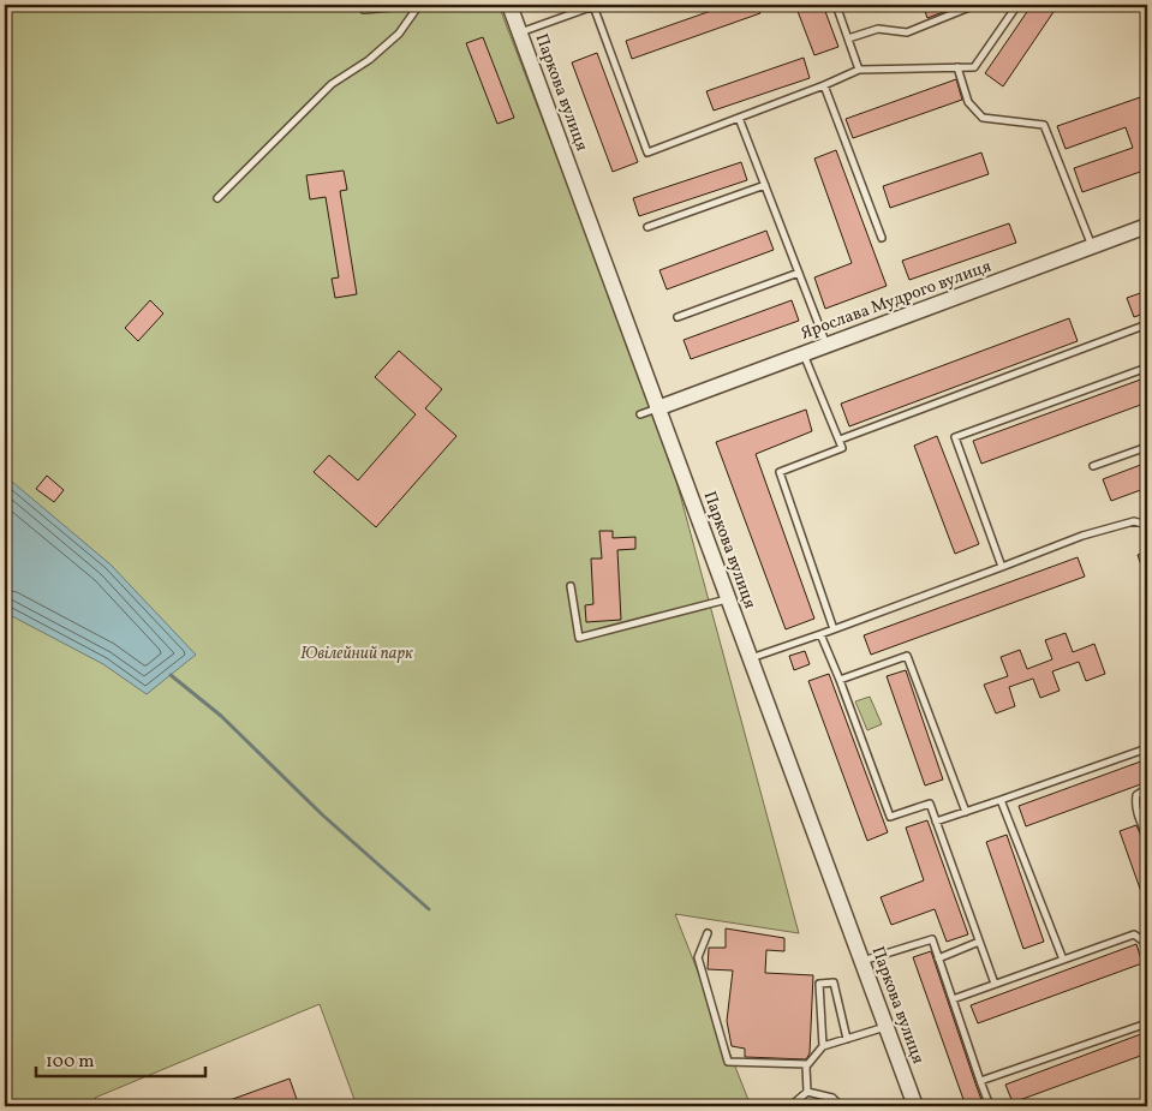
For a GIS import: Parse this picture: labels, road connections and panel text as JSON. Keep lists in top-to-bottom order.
{
  "streets": {
    "street": ["Паркова вулиця", "Ярослава Мудрого вулиця"]
  },
  "crossings": [
    ["Паркова вулиця", "Ярослава Мудрого вулиця"]
  ],
  "parks": ["Ювілейний парк"],
  "scale_bar": "100 m"
}
